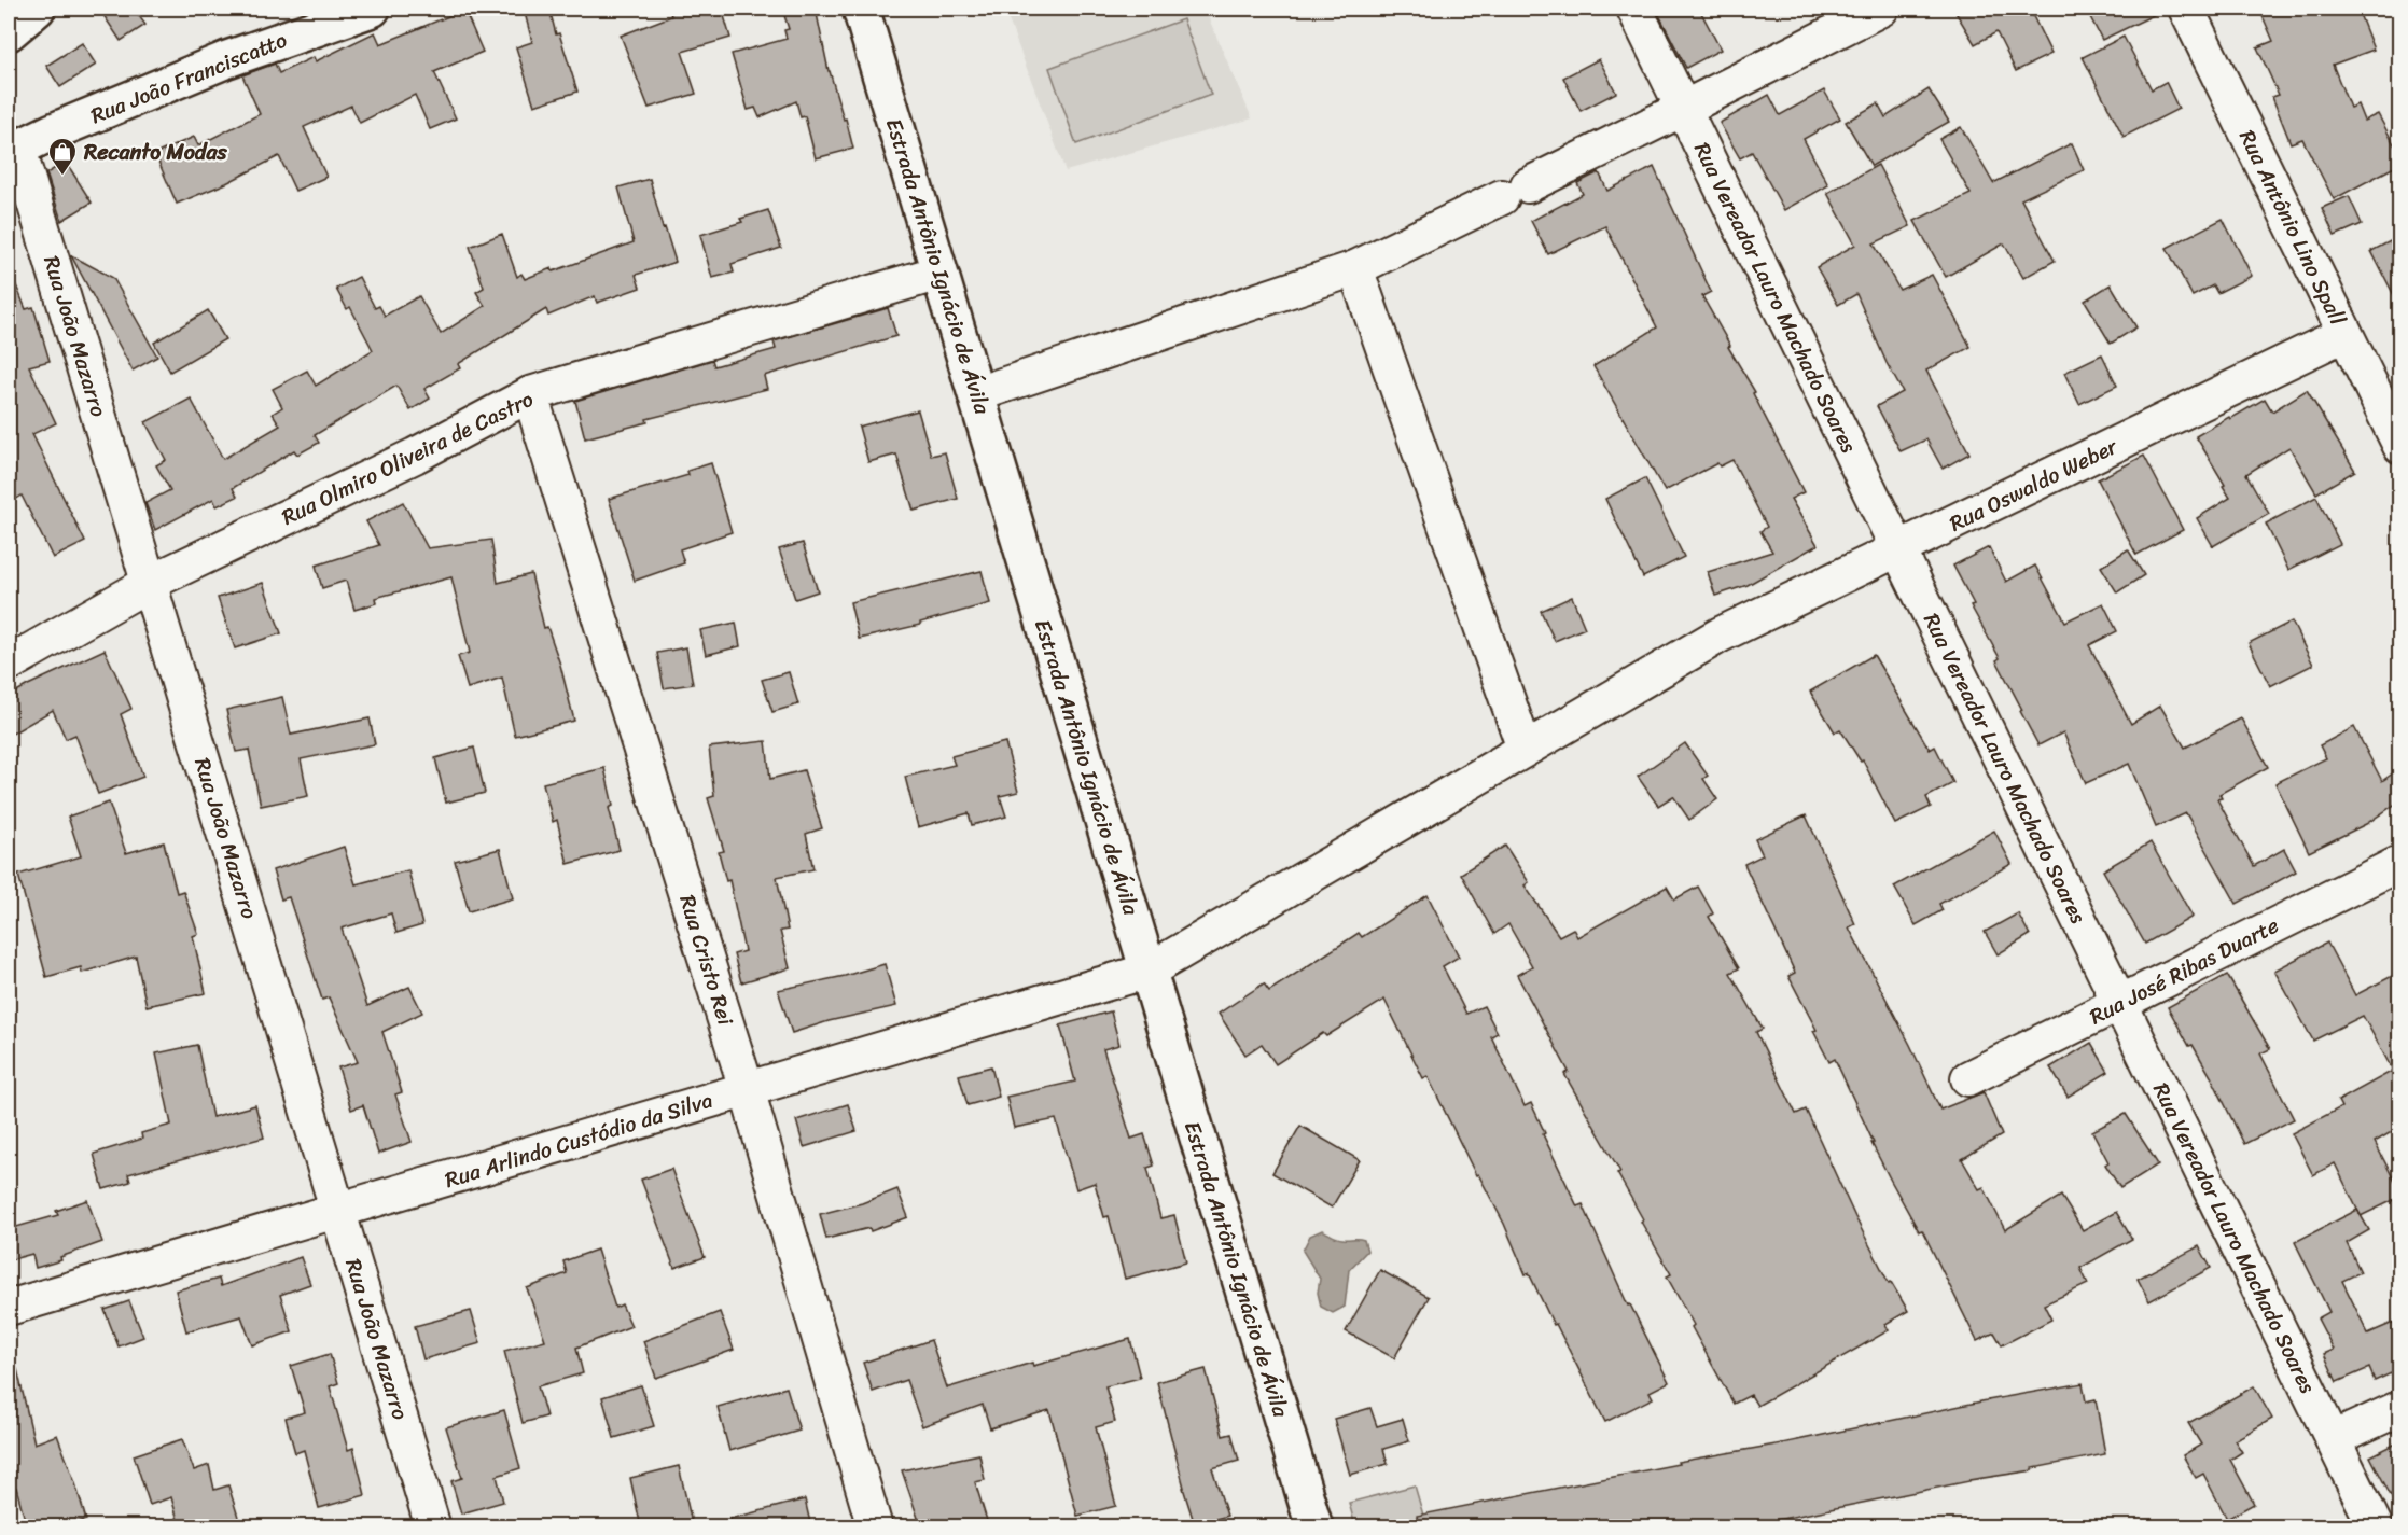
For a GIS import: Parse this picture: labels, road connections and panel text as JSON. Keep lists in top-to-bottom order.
{
  "streets": {
    "street": [
      "Rua João Franciscatto",
      "Rua Antônio Lino Spall",
      "Estrada Antônio Ignácio de Ávila",
      "Rua Vereador Lauro Machado Soares",
      "Rua João Mazarro",
      "Rua Olmiro Oliveira de Castro",
      "Rua Oswaldo Weber",
      "Rua Cristo Rei",
      "Rua José Ribas Duarte",
      "Rua Arlindo Custódio da Silva"
    ]
  },
  "crossings": [
    ["Rua João Franciscatto", "Rua João Mazarro"],
    ["Rua Antônio Lino Spall", "Rua Oswaldo Weber"],
    ["Estrada Antônio Ignácio de Ávila", "Rua Olmiro Oliveira de Castro"],
    ["Estrada Antônio Ignácio de Ávila", "Rua Arlindo Custódio da Silva"],
    ["Rua Vereador Lauro Machado Soares", "Rua Oswaldo Weber"],
    ["Rua Vereador Lauro Machado Soares", "Rua José Ribas Duarte"],
    ["Rua João Mazarro", "Rua Olmiro Oliveira de Castro"],
    ["Rua João Mazarro", "Rua Arlindo Custódio da Silva"],
    ["Rua Olmiro Oliveira de Castro", "Rua Cristo Rei"],
    ["Rua Oswaldo Weber", "Rua Arlindo Custódio da Silva"],
    ["Rua Cristo Rei", "Rua Arlindo Custódio da Silva"]
  ],
  "places": {
    "shop": ["Recanto Modas"]
  }
}
